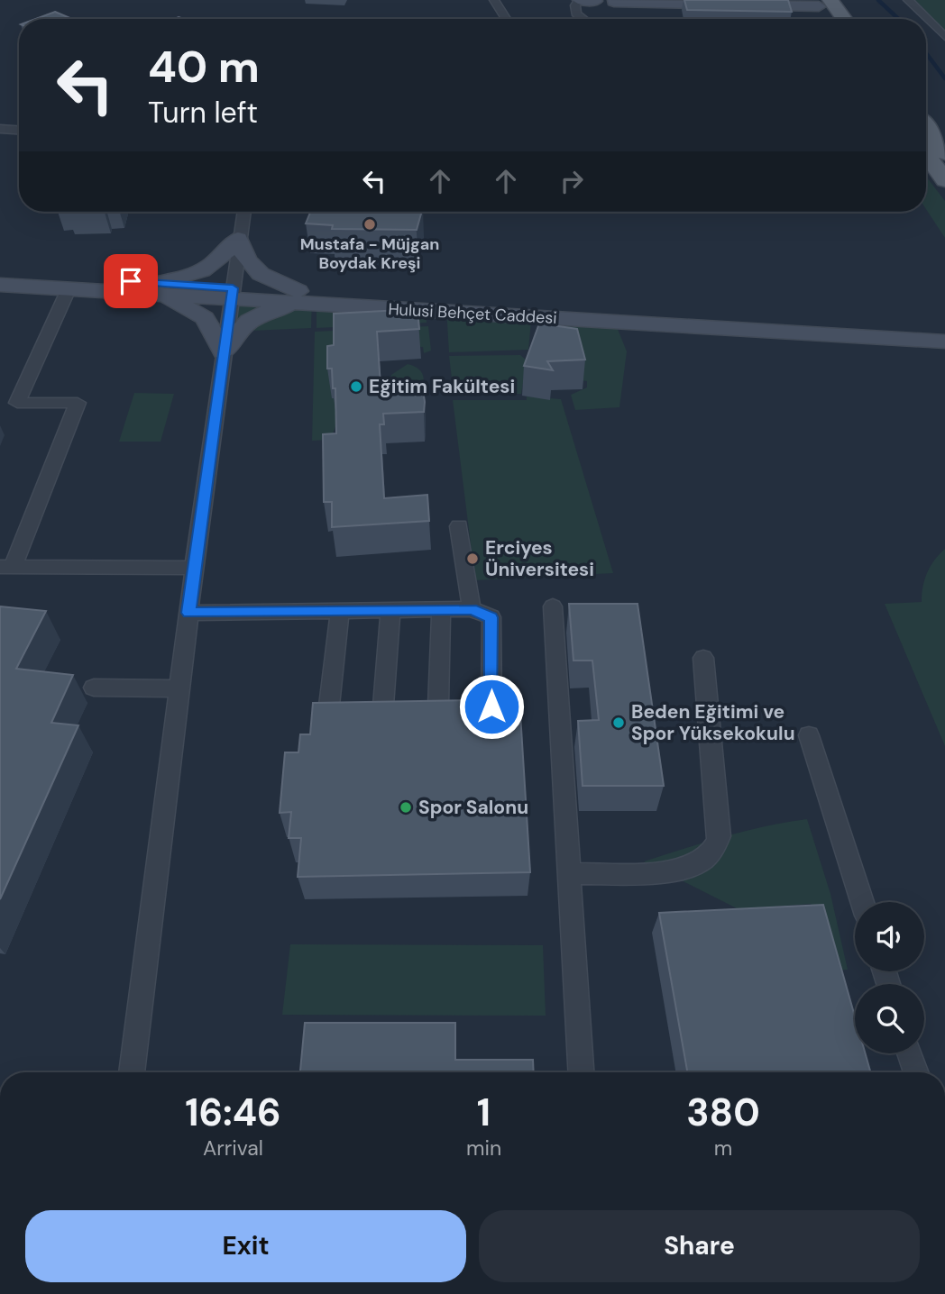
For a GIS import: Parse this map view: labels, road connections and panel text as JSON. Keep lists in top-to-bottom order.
{
  "streets": {
    "street": ["Hulusi Behçet Caddesi"]
  },
  "places": [
    "Mustafa - Müjgan Boydak Kreşi",
    "Eğitim Fakültesi",
    "Erciyes Üniversitesi",
    "Beden Eğitimi ve Spor Yüksekokulu",
    "Spor Salonu"
  ],
  "page": {
    "turn": ["40 m", "Turn left"],
    "eta": [
      "16:46",
      "Arrival",
      "1",
      "min",
      "380",
      "m"
    ],
    "buttons": ["Exit", "Share"]
  }
}
